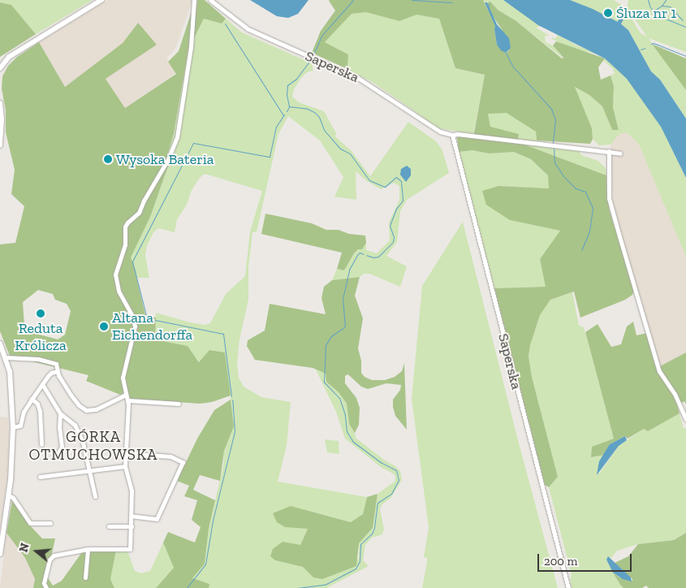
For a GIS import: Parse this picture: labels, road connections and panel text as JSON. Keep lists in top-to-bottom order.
{
  "streets": {
    "street": ["Saperska"]
  },
  "districts": ["GÓRKA OTMUCHOWSKA"],
  "places": [
    "Śluza nr 1",
    "Wysoka Bateria",
    "Reduta Królicza",
    "Altana Eichendorffa"
  ],
  "scale_bar": "200 m",
  "north": "left"
}
